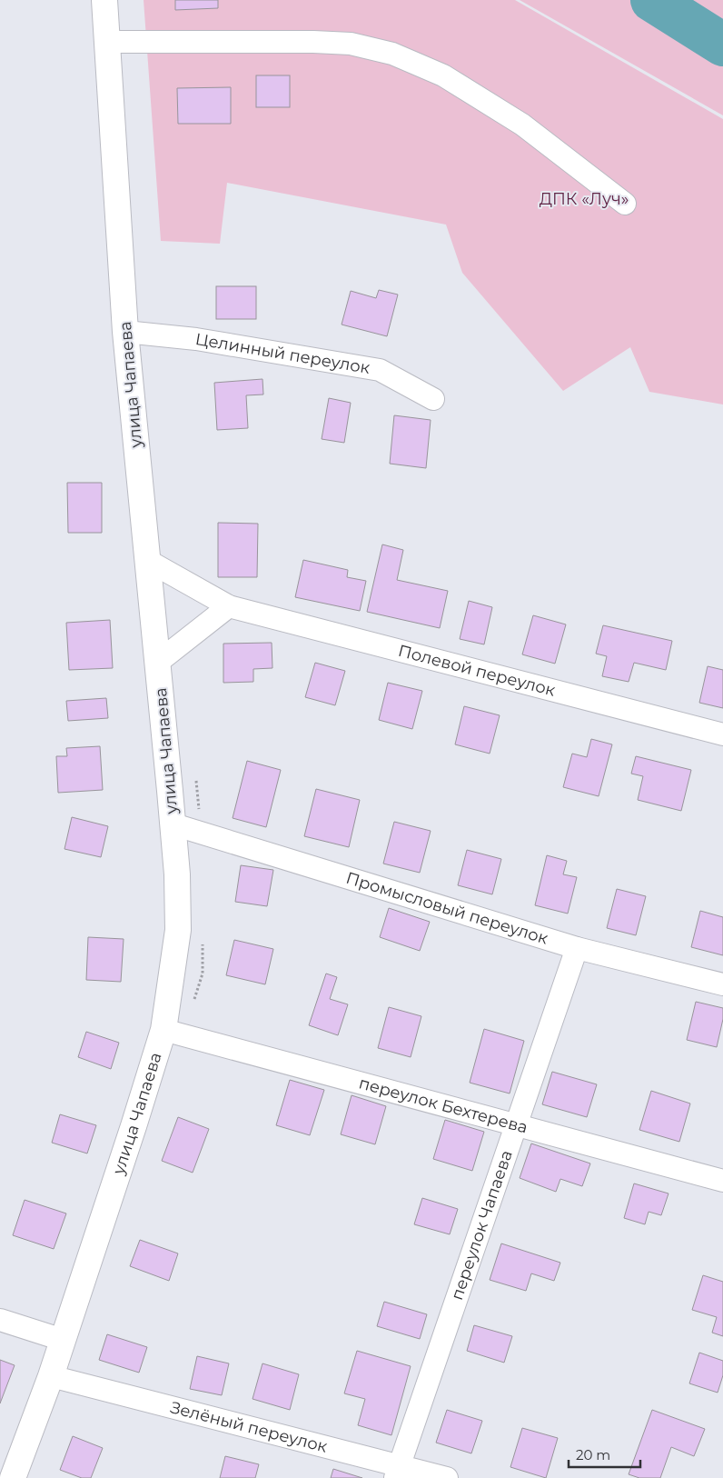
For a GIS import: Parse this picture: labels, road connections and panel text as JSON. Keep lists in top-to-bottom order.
{
  "streets": {
    "street": [
      "Целинный переулок",
      "улица Чапаева",
      "Полевой переулок",
      "Промысловый переулок",
      "переулок Бехтерева",
      "переулок Чапаева",
      "Зелёный переулок"
    ]
  },
  "crossings": [
    ["Целинный переулок", "улица Чапаева"],
    ["улица Чапаева", "Полевой переулок"],
    ["улица Чапаева", "Промысловый переулок"],
    ["улица Чапаева", "переулок Бехтерева"],
    ["улица Чапаева", "Зелёный переулок"],
    ["Промысловый переулок", "переулок Чапаева"],
    ["переулок Бехтерева", "переулок Чапаева"],
    ["переулок Чапаева", "Зелёный переулок"]
  ],
  "parks": ["ДПК «Луч»"],
  "scale_bar": "20 m"
}
